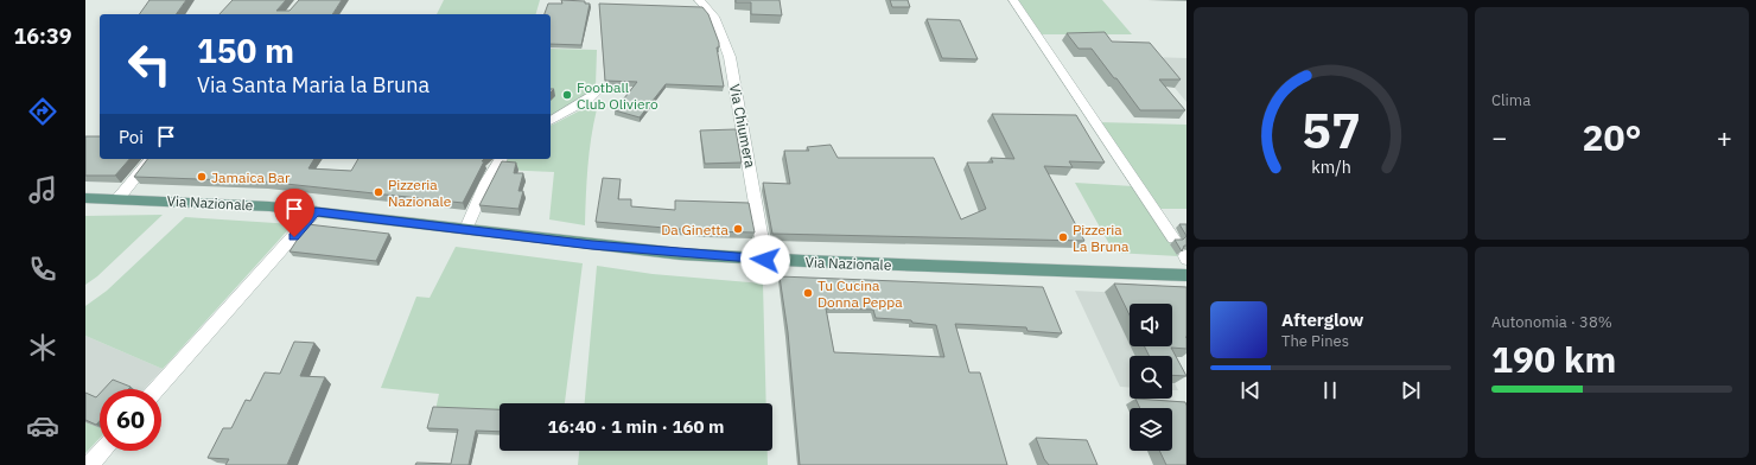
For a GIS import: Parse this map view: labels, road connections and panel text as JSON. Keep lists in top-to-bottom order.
{
  "streets": {
    "main road": ["Via Nazionale"],
    "street": ["Via Chiumera"]
  },
  "crossings": [
    ["Via Chiumera", "Via Nazionale"]
  ],
  "places": [
    "Football Club Oliviero",
    "Jamaica Bar",
    "Pizzeria Nazionale",
    "Da Ginetta",
    "Pizzeria La Bruna",
    "Tu Cucina Donna Peppa"
  ],
  "page": {
    "tabs": "16:39",
    "tile": [
      "Clima",
      ["Autonomia · 38%", "190 km"]
    ],
    "turn": ["150 m", "Via Santa Maria la Bruna"],
    "then": "Poi",
    "heat": ["−", "20°", "+"],
    "song": ["Afterglow", "The Pines"],
    "limit": "60",
    "trip": "16:40 · 1 min · 160 m",
    "gauge": ["57", "km/h"]
  }
}
